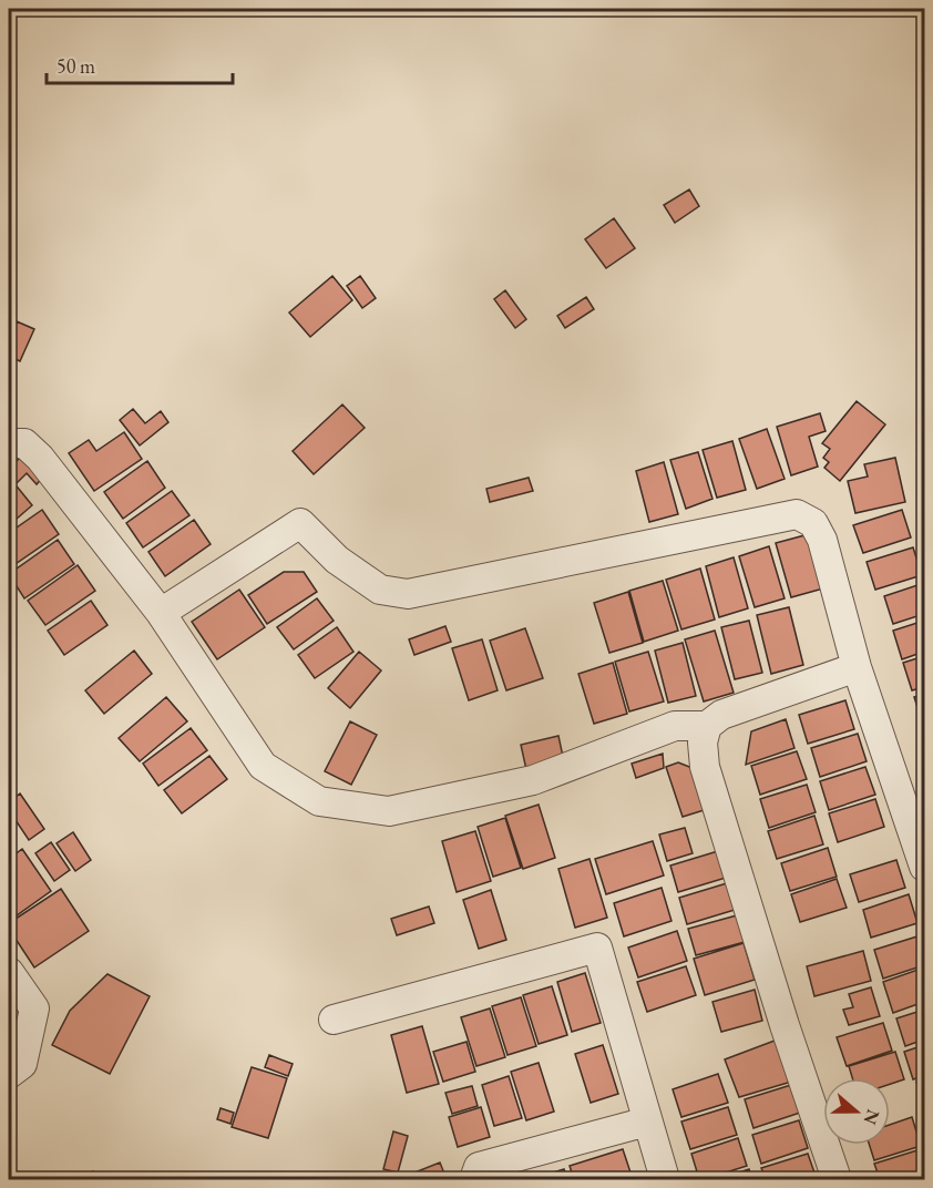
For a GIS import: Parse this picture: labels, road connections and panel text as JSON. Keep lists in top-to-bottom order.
{
  "scale_bar": "50 m",
  "north": "right"
}
